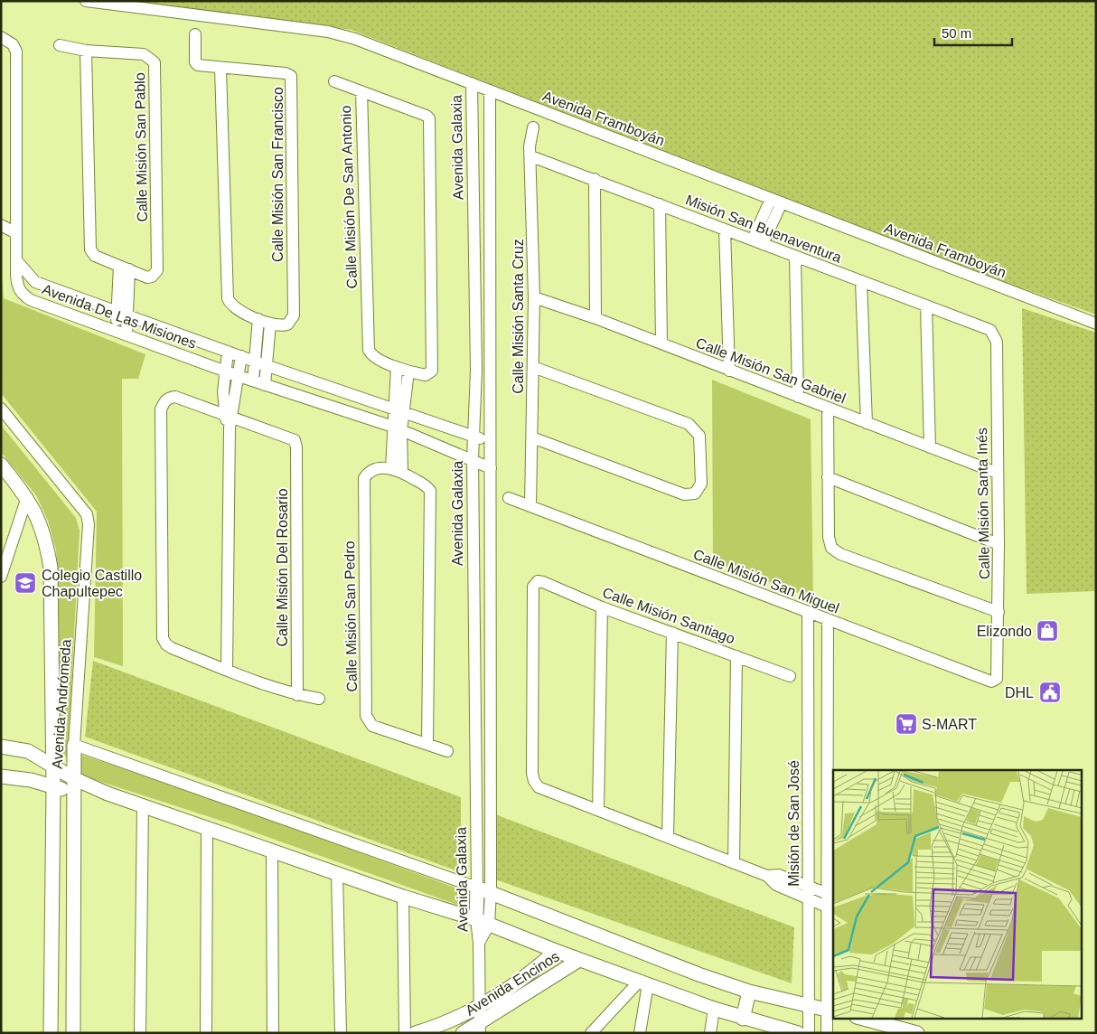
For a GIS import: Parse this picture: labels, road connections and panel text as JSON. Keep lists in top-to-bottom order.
{
  "streets": {
    "street": [
      "Avenida Framboyán",
      "Calle Misión San Pablo",
      "Avenida Galaxia",
      "Calle Misión San Francisco",
      "Calle Misión De San Antonio",
      "Misión San Buenaventura",
      "Avenida De Las Misiones",
      "Calle Misión Santa Cruz",
      "Calle Misión San Gabriel",
      "Calle Misión Santa Inés",
      "Calle Misión Del Rosario",
      "Calle Misión San Miguel",
      "Calle Misión Santiago",
      "Calle Misión San Pedro",
      "Avenida Andrómeda",
      "Misión de San José",
      "Avenida Encinos"
    ]
  },
  "crossings": [
    ["Avenida Framboyán", "Avenida Galaxia"],
    ["Avenida Galaxia", "Avenida De Las Misiones"],
    ["Avenida Galaxia", "Avenida Encinos"],
    ["Misión San Buenaventura", "Calle Misión Santa Cruz"],
    ["Misión San Buenaventura", "Calle Misión Santa Inés"],
    ["Calle Misión Santa Cruz", "Calle Misión San Gabriel"],
    ["Calle Misión Santa Cruz", "Calle Misión San Miguel"],
    ["Calle Misión San Gabriel", "Calle Misión Santa Inés"],
    ["Calle Misión Santa Inés", "Calle Misión San Miguel"],
    ["Calle Misión San Miguel", "Misión de San José"]
  ],
  "places": {
    "school or university": ["Colegio Castillo Chapultepec"],
    "shop": ["Elizondo"],
    "public building": ["DHL"],
    "supermarket": ["S-MART"]
  },
  "scale_bar": "50 m"
}
